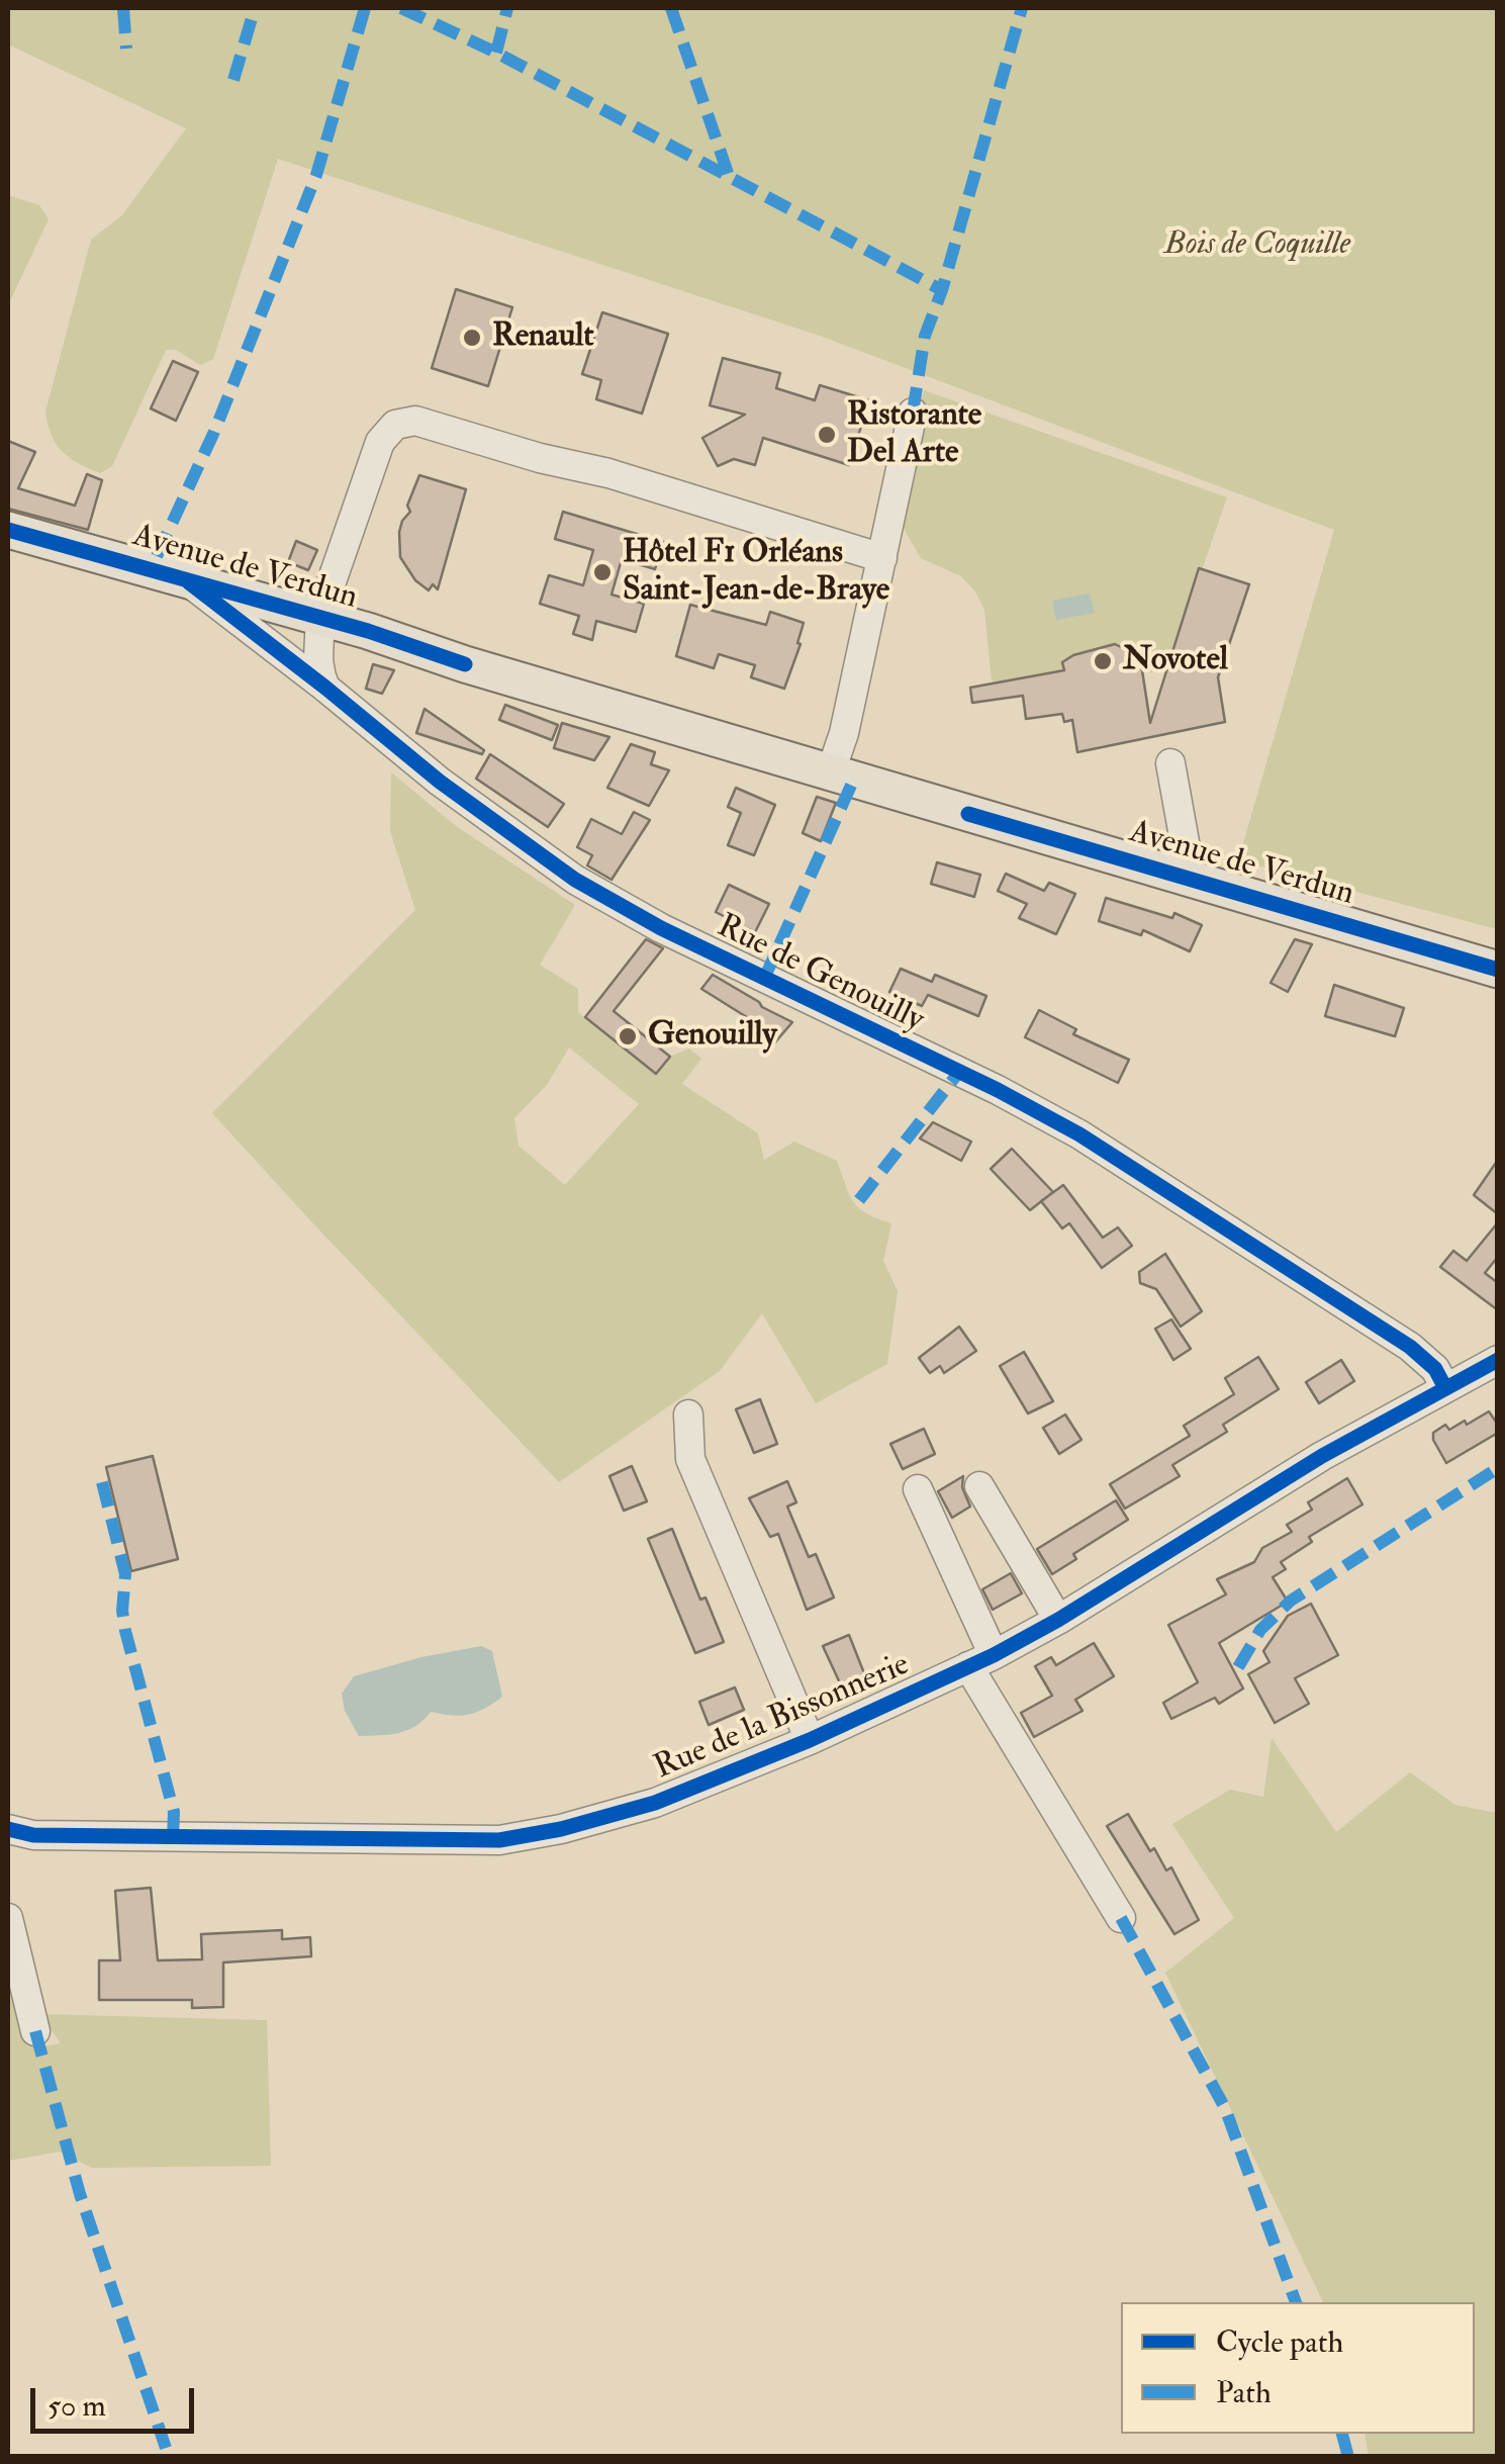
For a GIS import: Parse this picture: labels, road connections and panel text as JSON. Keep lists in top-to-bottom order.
{
  "streets": {
    "main road": ["Avenue de Verdun"],
    "street": ["Rue de Genouilly", "Rue de la Bissonnerie"]
  },
  "crossings": [
    ["Avenue de Verdun", "Rue de Genouilly"],
    ["Rue de Genouilly", "Rue de la Bissonnerie"]
  ],
  "parks": ["Bois de Coquille"],
  "places": [
    "Renault",
    "Ristorante Del Arte",
    "Hôtel F1 Orléans Saint-Jean-de-Braye",
    "Novotel",
    "Genouilly"
  ],
  "legend": ["Cycle path", "Path"],
  "scale_bar": "50 m"
}
